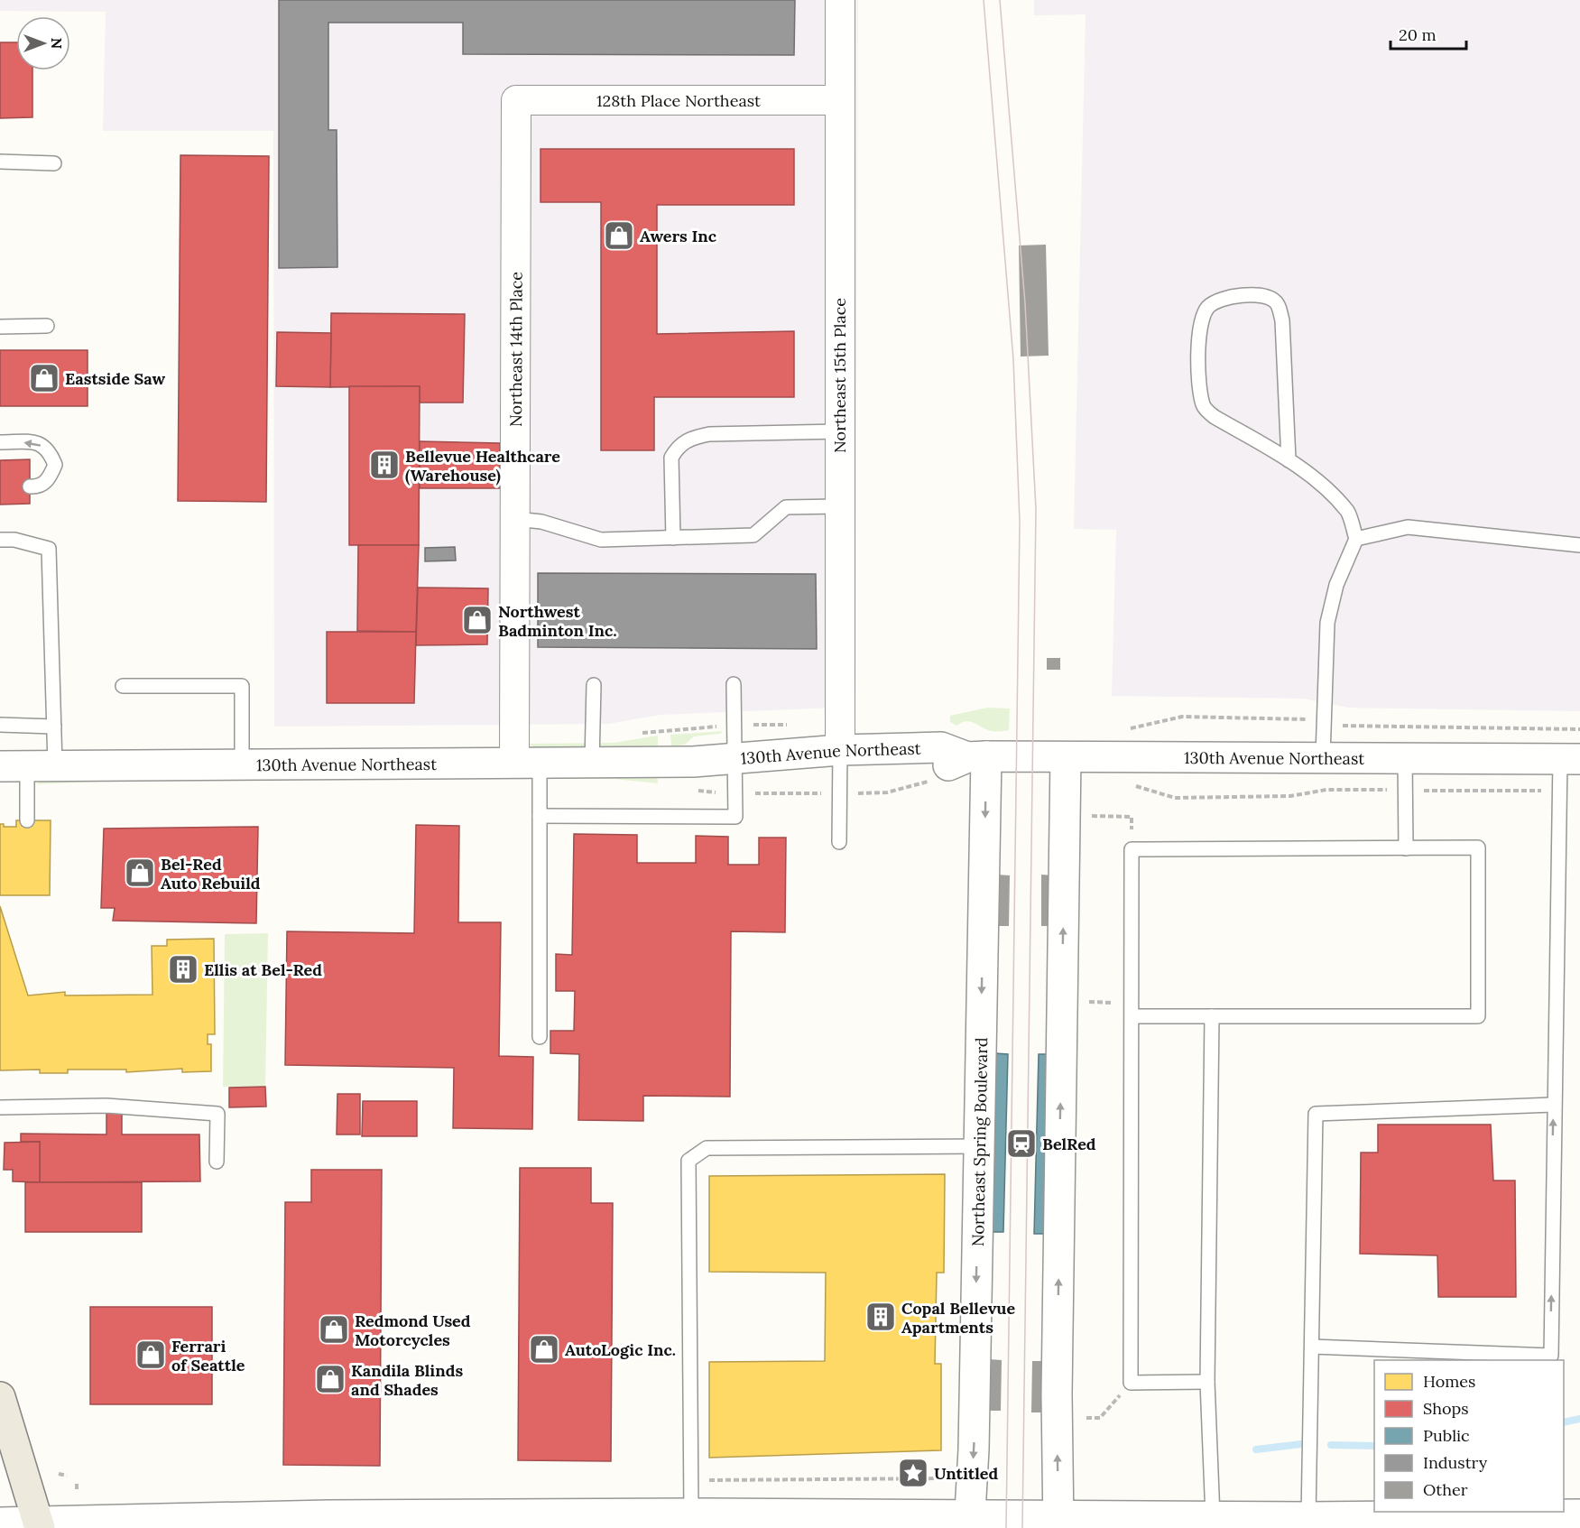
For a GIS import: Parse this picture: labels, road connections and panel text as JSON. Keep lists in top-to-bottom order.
{
  "streets": {
    "street": [
      "128th Place Northeast",
      "Northeast 14th Place",
      "Northeast 15th Place",
      "130th Avenue Northeast",
      "Northeast Spring Boulevard"
    ]
  },
  "crossings": [
    ["128th Place Northeast", "Northeast 14th Place"],
    ["128th Place Northeast", "Northeast 15th Place"],
    ["Northeast 14th Place", "130th Avenue Northeast"],
    ["Northeast 15th Place", "130th Avenue Northeast"],
    ["130th Avenue Northeast", "Northeast Spring Boulevard"]
  ],
  "places": {
    "shop": [
      "Awers Inc",
      "Eastside Saw",
      "Northwest Badminton Inc.",
      "Bel-Red Auto Rebuild",
      "Redmond Used Motorcycles",
      "AutoLogic Inc.",
      "Ferrari of Seattle",
      "Kandila Blinds and Shades"
    ],
    "building": ["Bellevue Healthcare (Warehouse)", "Ellis at Bel-Red", "Copal Bellevue Apartments"],
    "station": ["BelRed"],
    "place": ["Untitled"]
  },
  "legend": [
    "Homes",
    "Shops",
    "Public",
    "Industry",
    "Other"
  ],
  "scale_bar": "20 m",
  "north": "right"
}
